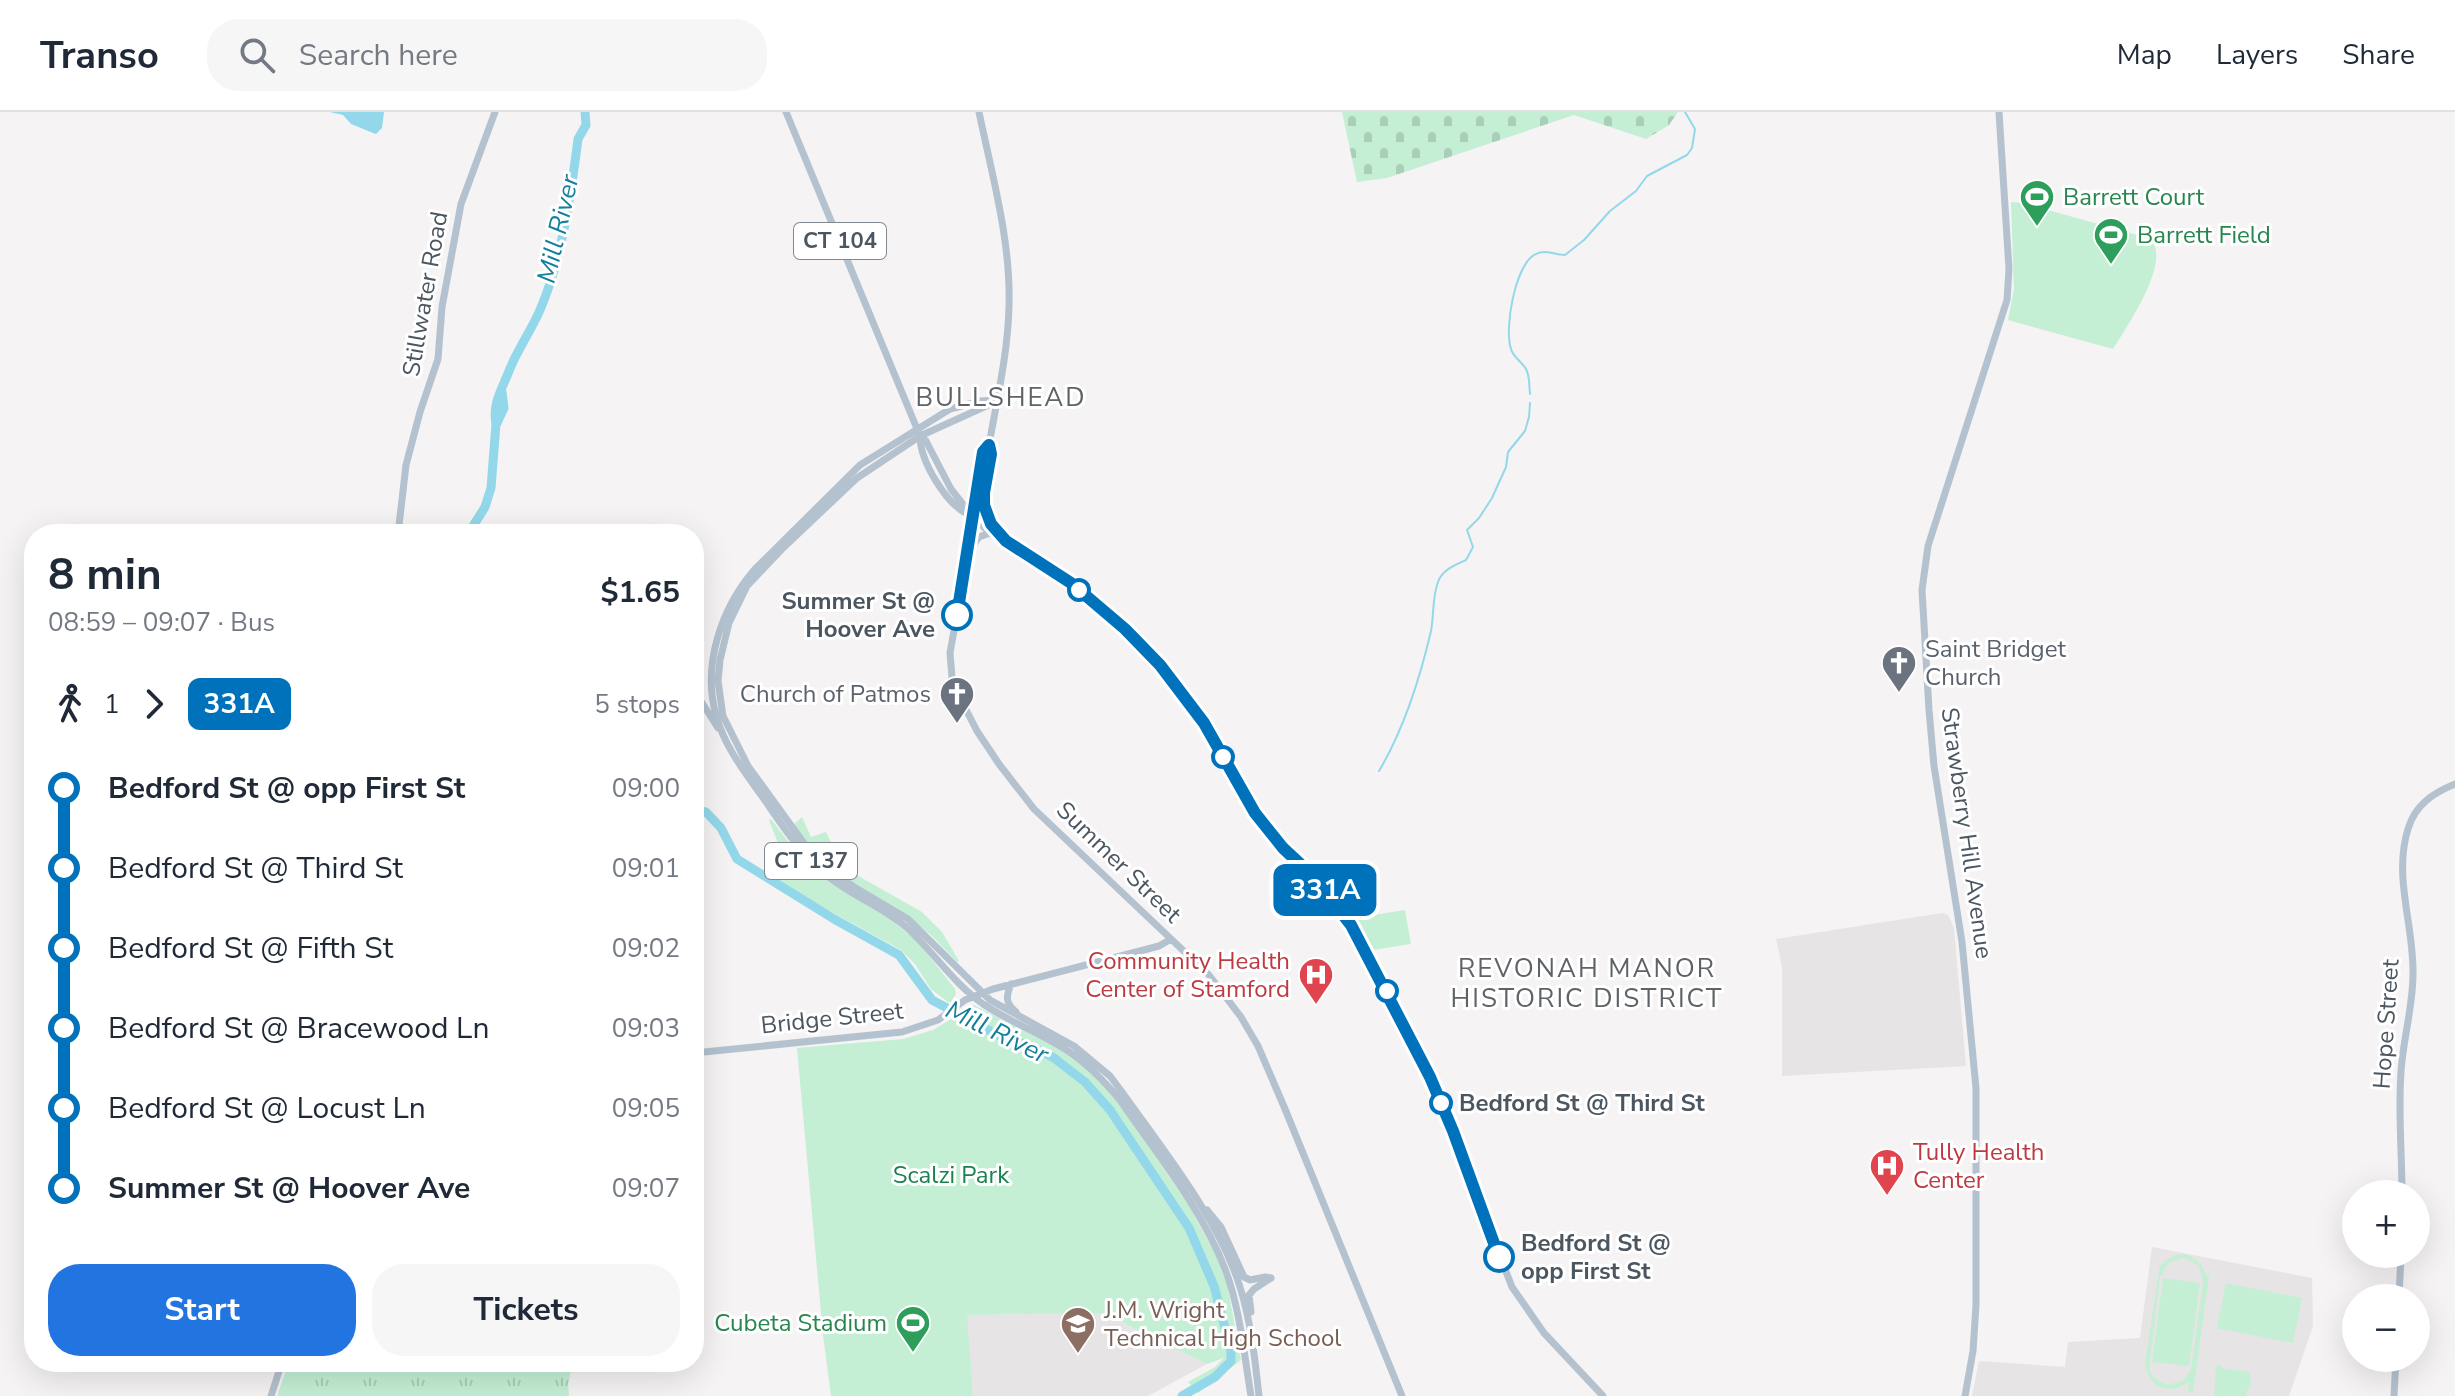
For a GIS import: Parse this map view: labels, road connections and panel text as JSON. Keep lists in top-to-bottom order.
{
  "streets": {
    "main road": [
      "CT 104",
      "Stillwater Road",
      "Strawberry Hill Avenue",
      "CT 137",
      "Summer Street",
      "Bridge Street",
      "Hope Street"
    ]
  },
  "crossings": [
    ["CT 104", "CT 137"],
    ["CT 137", "Bridge Street"],
    ["Summer Street", "Bridge Street"]
  ],
  "districts": ["BULLSHEAD", "REVONAH MANOR HISTORIC DISTRICT"],
  "water": ["Mill River"],
  "parks": ["Scalzi Park"],
  "places": {
    "sports": ["Barrett Court", "Barrett Field", "Cubeta Stadium"],
    "other": ["Summer St @ Hoover Ave", "Bedford St @ Third St", "Bedford St @ opp First St"],
    "church": ["Saint Bridget Church", "Church of Patmos"],
    "hospital": ["Community Health Center of Stamford", "Tully Health Center"],
    "school or university": ["J.M. Wright Technical High School"]
  },
  "lines": ["bus line 331A"],
  "page": {
    "header": "Transo",
    "search": "Search here",
    "nav": ["Map", "Layers", "Share"],
    "on_map": "331A",
    "heading": ["8 min", "08:59 – 09:07 · Bus", "$1.65"],
    "legs": ["1", "331A", "5 stops"],
    "list": [
      {
        "name": "Bedford St @ opp First St",
        "value": "09:00"
      },
      {
        "name": "Bedford St @ Third St",
        "value": "09:01"
      },
      {
        "name": "Bedford St @ Fifth St",
        "value": "09:02"
      },
      {
        "name": "Bedford St @ Bracewood Ln",
        "value": "09:03"
      },
      {
        "name": "Bedford St @ Locust Ln",
        "value": "09:05"
      },
      {
        "name": "Summer St @ Hoover Ave",
        "value": "09:07"
      }
    ],
    "map_buttons": ["+", "−"],
    "buttons": ["Start", "Tickets"]
  }
}
